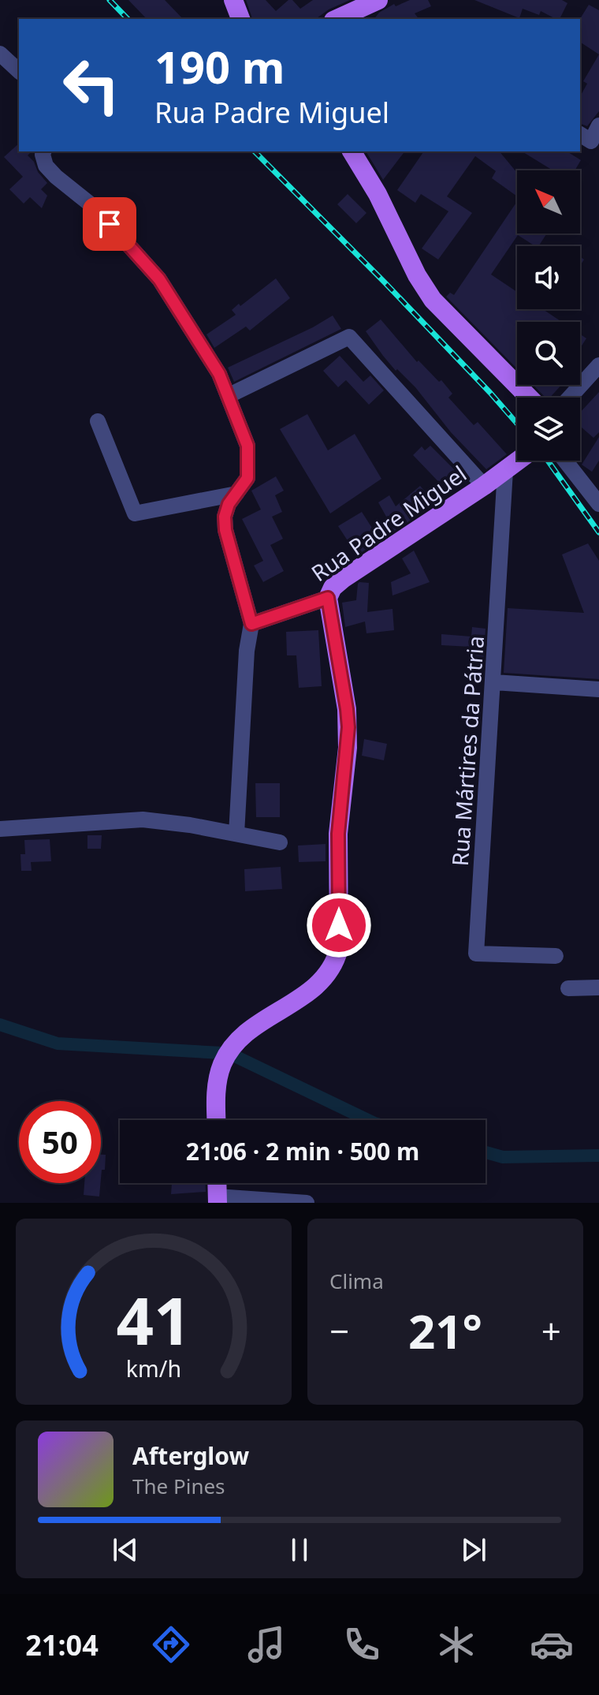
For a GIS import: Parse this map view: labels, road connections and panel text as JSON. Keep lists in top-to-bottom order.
{
  "streets": {
    "main road": ["Rua Padre Miguel"],
    "street": ["Rua Mártires da Pátria"]
  },
  "crossings": [
    ["Rua Padre Miguel", "Rua Mártires da Pátria"]
  ],
  "north": "top left",
  "page": {
    "turn": ["190 m", "Rua Padre Miguel"],
    "limit": "50",
    "trip": "21:06 · 2 min · 500 m",
    "tile": "Clima",
    "heat": ["−", "21°", "+"],
    "song": ["Afterglow", "The Pines"],
    "tabs": "21:04",
    "gauge": ["41", "km/h"]
  }
}
